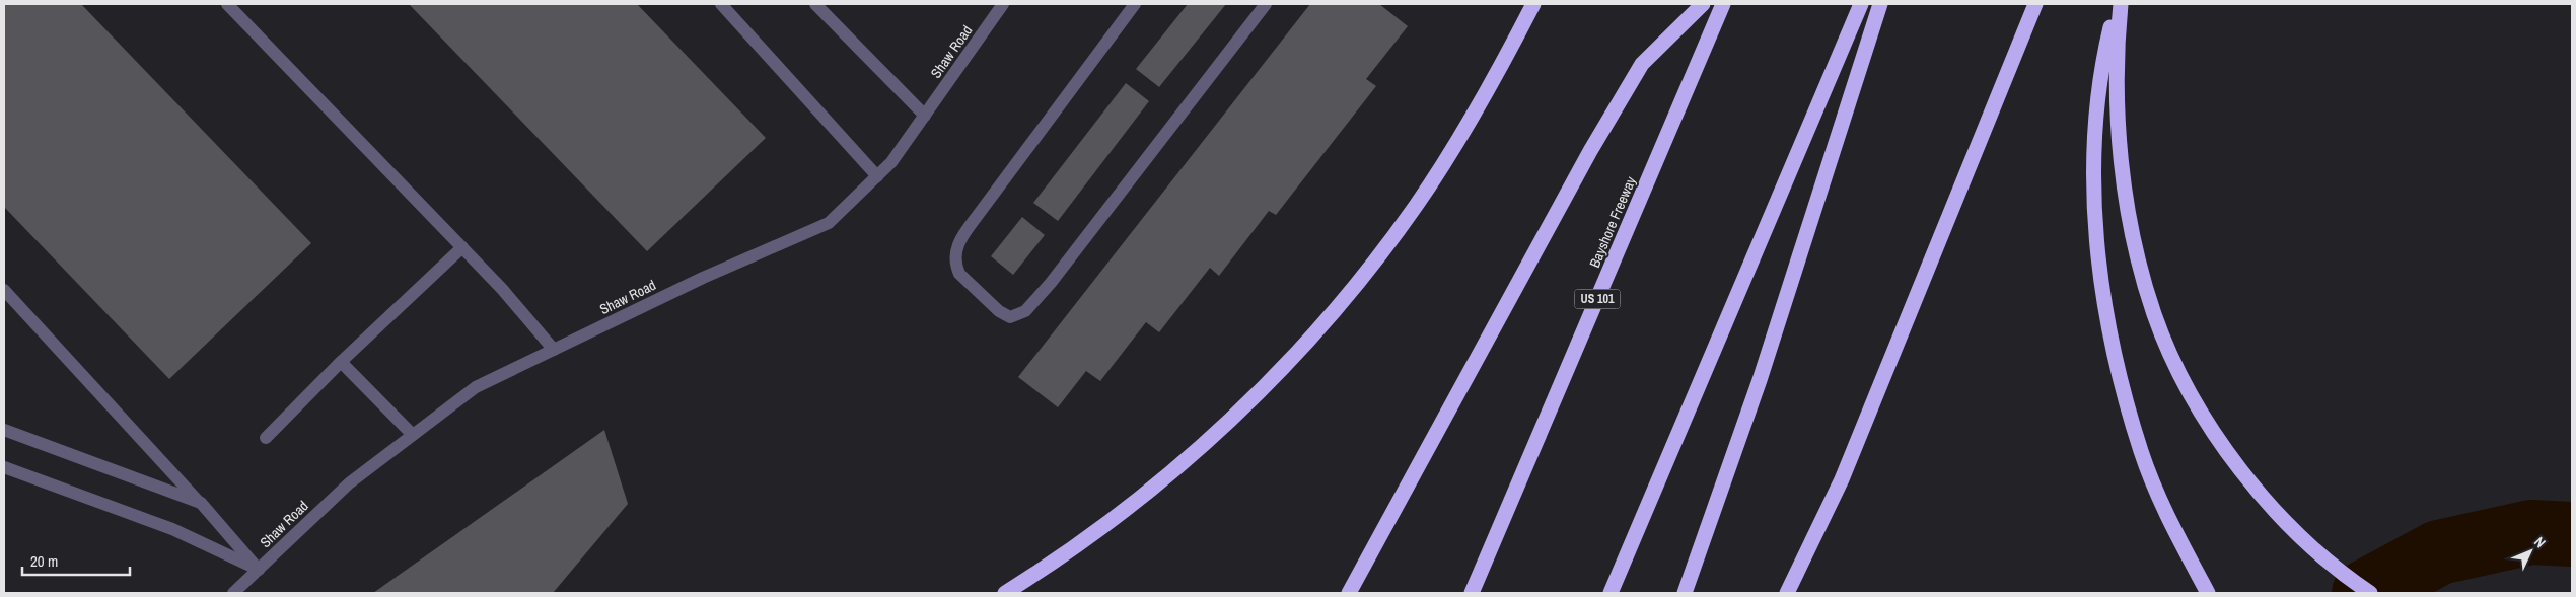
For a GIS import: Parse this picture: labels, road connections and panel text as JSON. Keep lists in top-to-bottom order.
{
  "streets": {
    "highway": ["Bayshore Freeway", "US 101"],
    "street": ["Shaw Road"]
  },
  "scale_bar": "20 m",
  "north": "top right"
}
